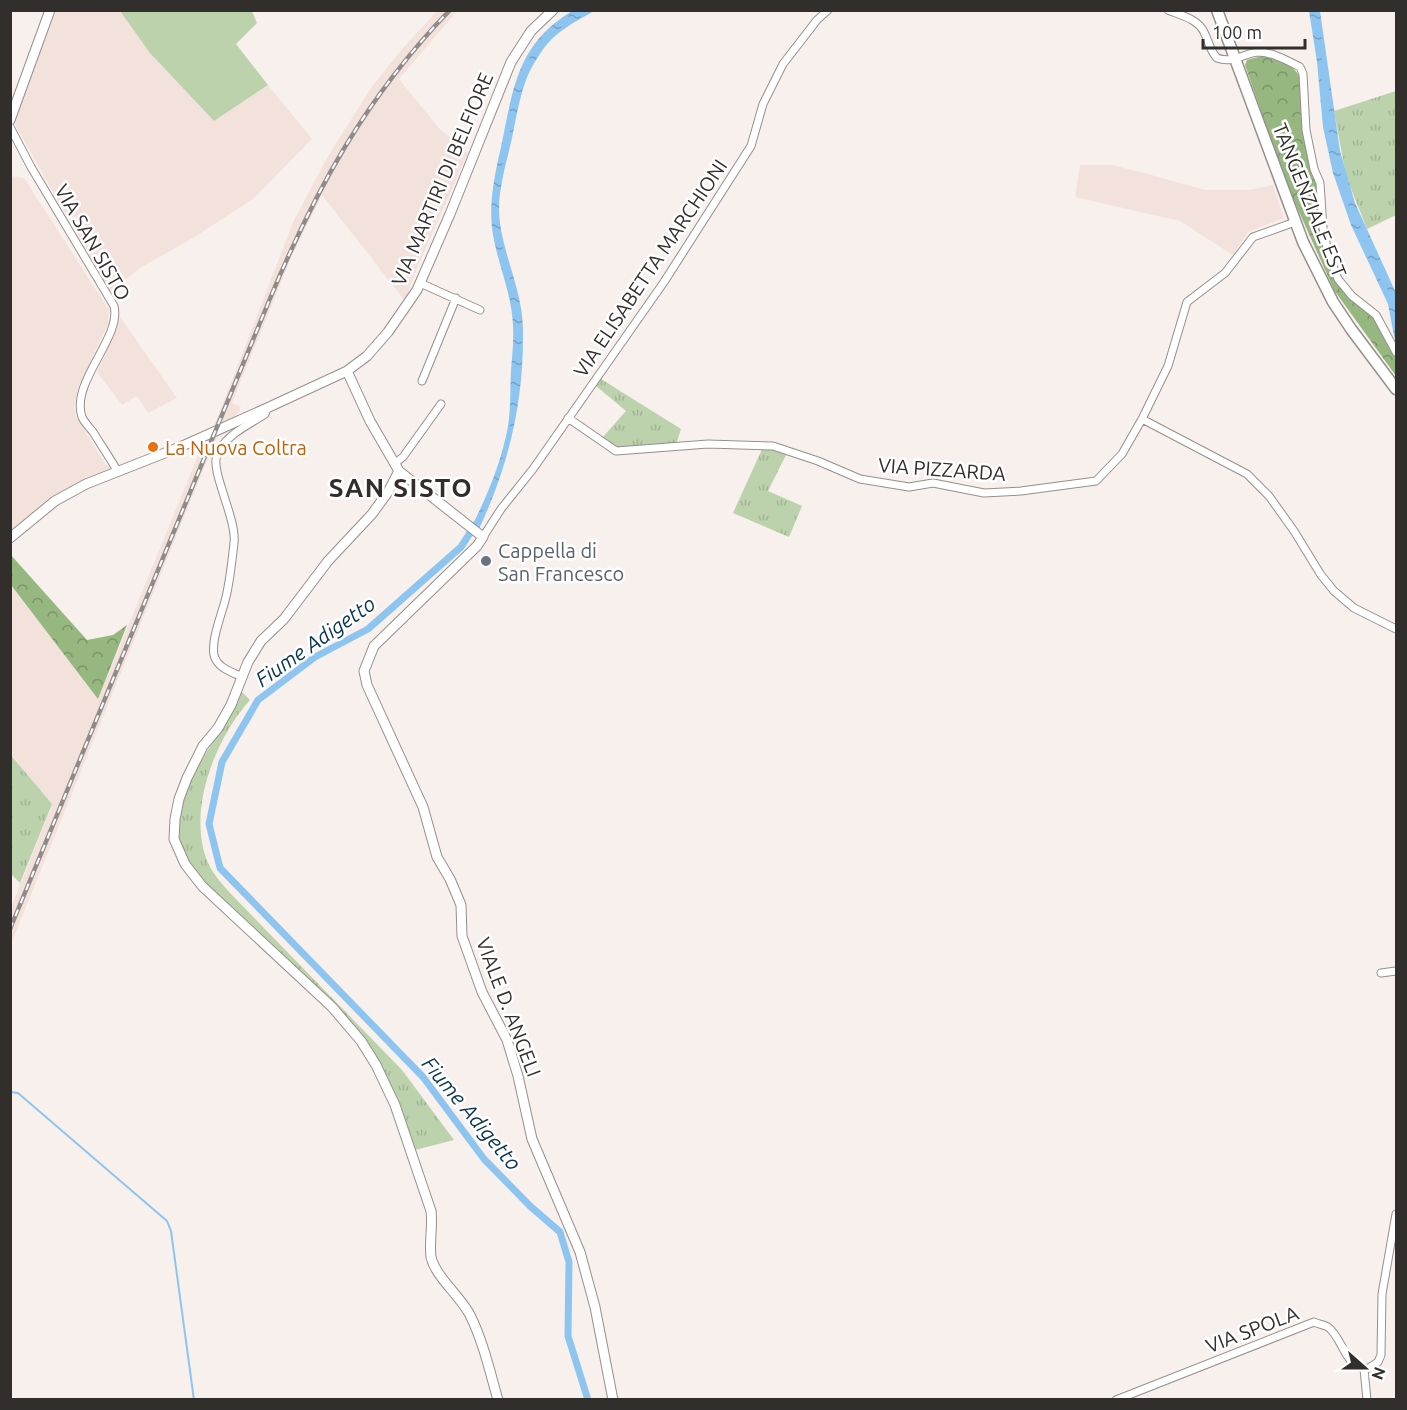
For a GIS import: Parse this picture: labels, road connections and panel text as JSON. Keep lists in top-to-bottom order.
{
  "streets": {
    "main road": ["TANGENZIALE EST"],
    "street": [
      "VIA MARTIRI DI BELFIORE",
      "VIA SAN SISTO",
      "VIA ELISABETTA MARCHIONI",
      "VIA PIZZARDA",
      "VIALE D. ANGELI",
      "VIA SPOLA"
    ]
  },
  "crossings": [
    ["VIA MARTIRI DI BELFIORE", "VIA SAN SISTO"],
    ["TANGENZIALE EST", "VIA PIZZARDA"],
    ["VIA ELISABETTA MARCHIONI", "VIA PIZZARDA"],
    ["VIA ELISABETTA MARCHIONI", "VIALE D. ANGELI"]
  ],
  "districts": ["SAN SISTO"],
  "water": ["Fiume Adigetto"],
  "places": ["La Nuova Coltra", "Cappella di San Francesco"],
  "scale_bar": "100 m",
  "north": "right"
}
